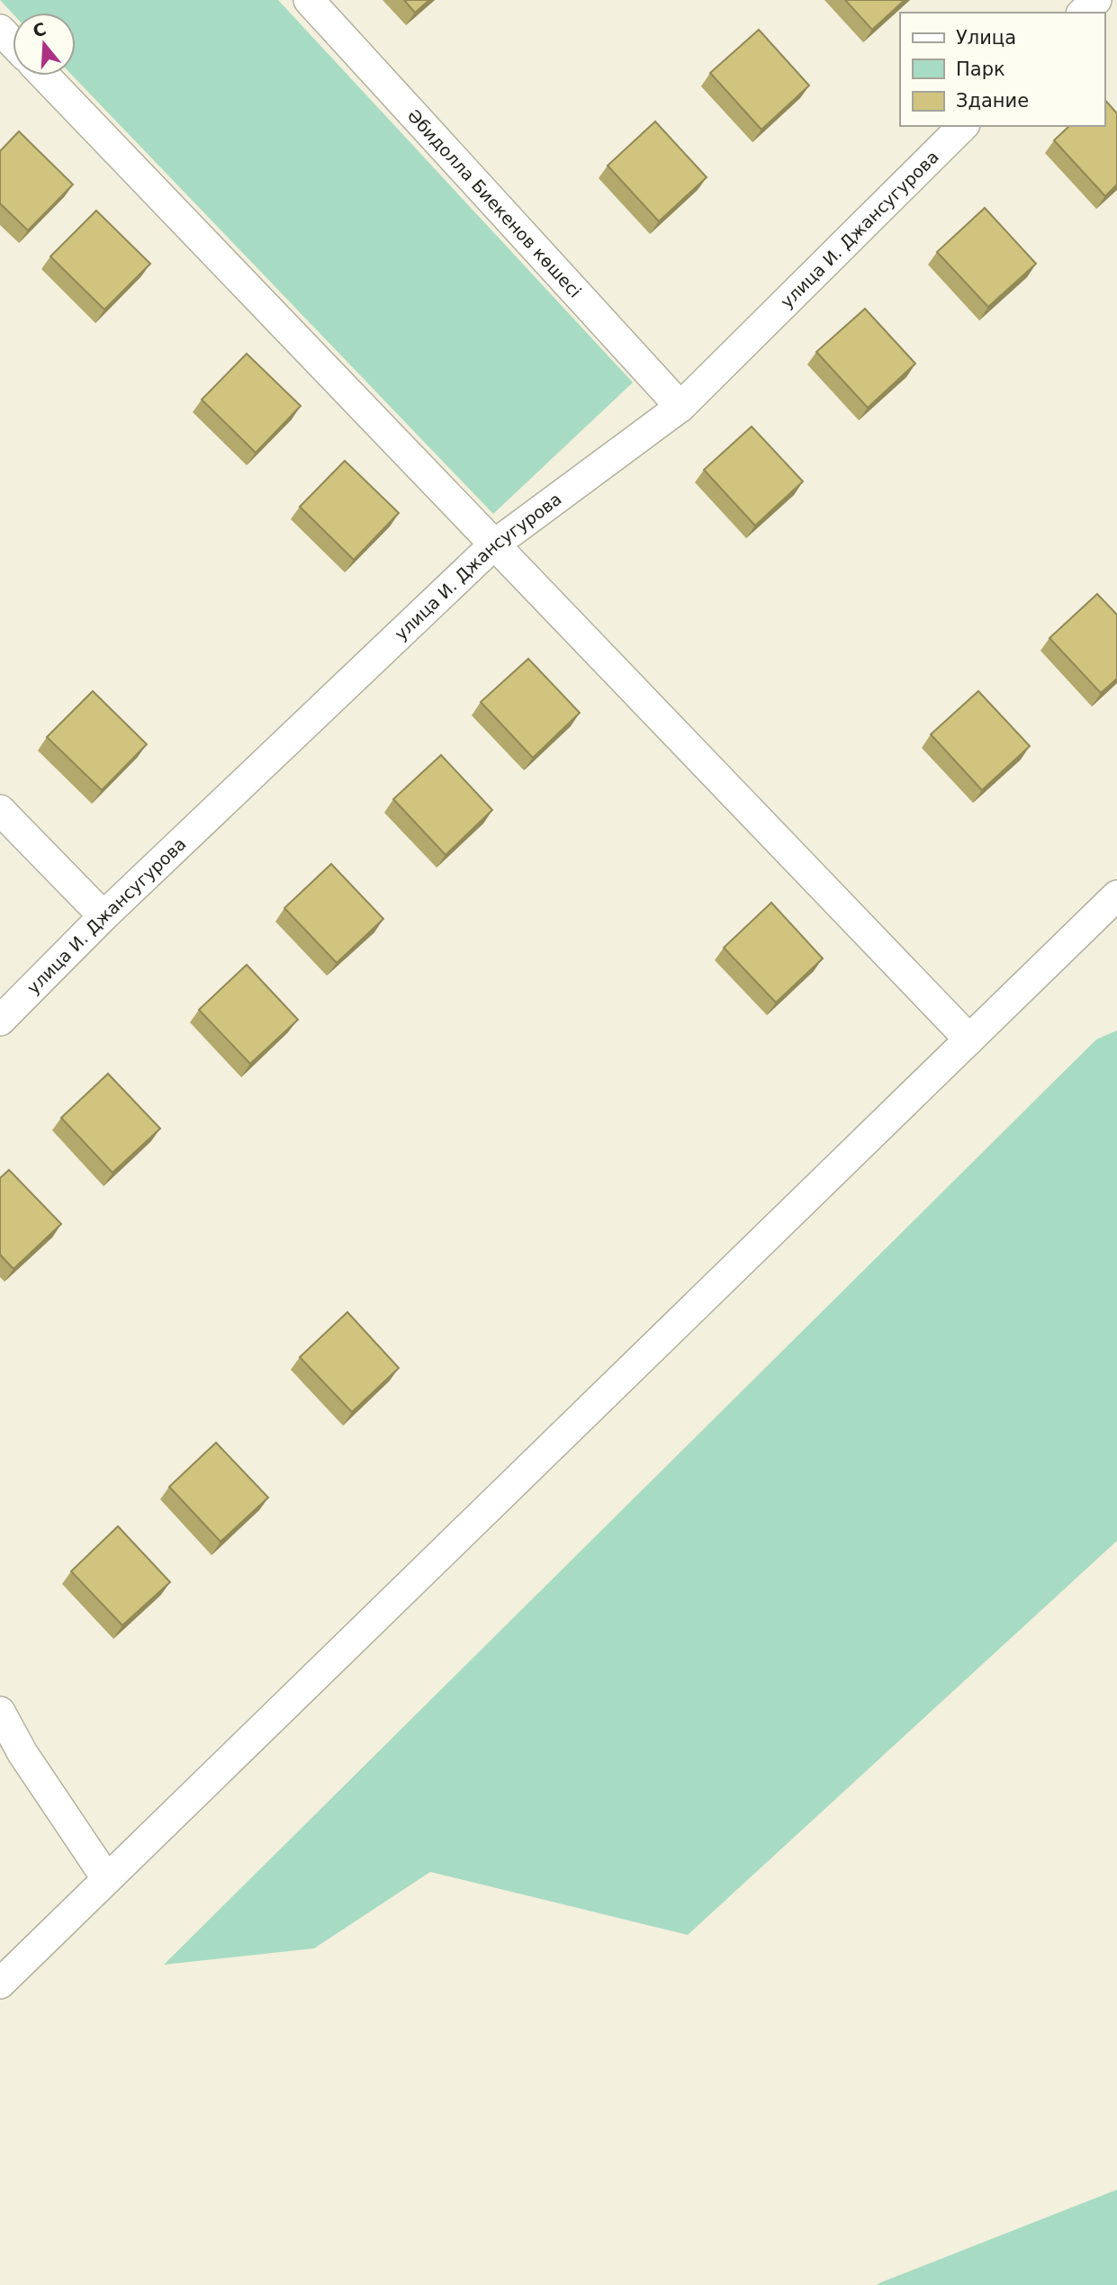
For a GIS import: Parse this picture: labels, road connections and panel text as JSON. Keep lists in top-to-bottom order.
{
  "streets": {
    "street": ["Әбидолла Биекенов көшесі", "улица И. Джансугурова"]
  },
  "crossings": [
    ["Әбидолла Биекенов көшесі", "улица И. Джансугурова"]
  ],
  "legend": ["Улица", "Парк", "Здание"],
  "north": "top"
}
